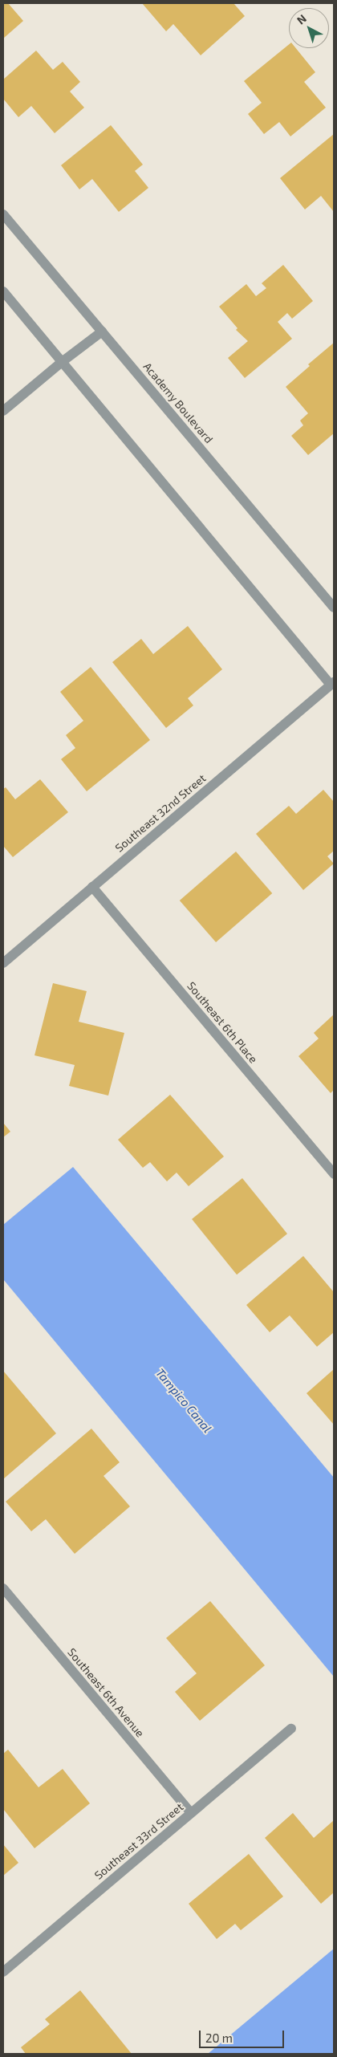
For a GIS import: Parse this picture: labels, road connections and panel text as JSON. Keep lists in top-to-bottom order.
{
  "streets": {
    "street": [
      "Academy Boulevard",
      "Southeast 32nd Street",
      "Southeast 6th Place",
      "Southeast 6th Avenue",
      "Southeast 33rd Street"
    ]
  },
  "crossings": [
    ["Southeast 32nd Street", "Southeast 6th Place"],
    ["Southeast 6th Avenue", "Southeast 33rd Street"]
  ],
  "water": ["Tampico Canal"],
  "scale_bar": "20 m",
  "north": "top left"
}
